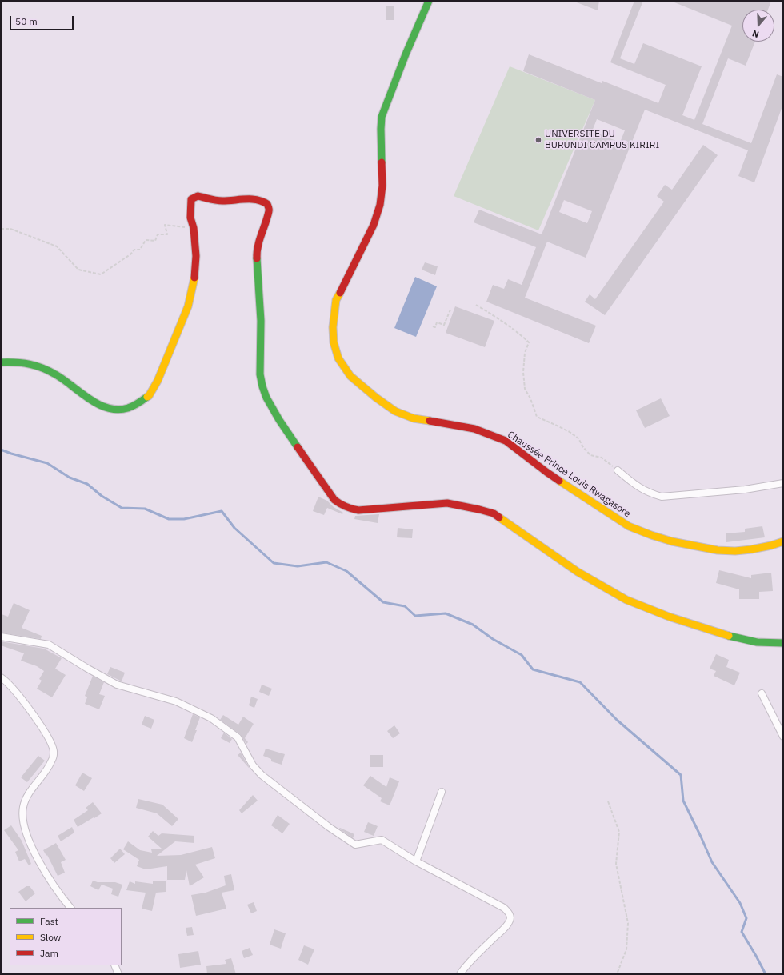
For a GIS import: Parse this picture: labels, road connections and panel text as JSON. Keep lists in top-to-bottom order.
{
  "streets": {
    "street": ["Chaussée Prince Louis Rwagasore"]
  },
  "places": ["UNIVERSITE DU BURUNDI CAMPUS KIRIRI"],
  "legend": ["Fast", "Slow", "Jam"],
  "scale_bar": "50 m",
  "north": "bottom"
}
